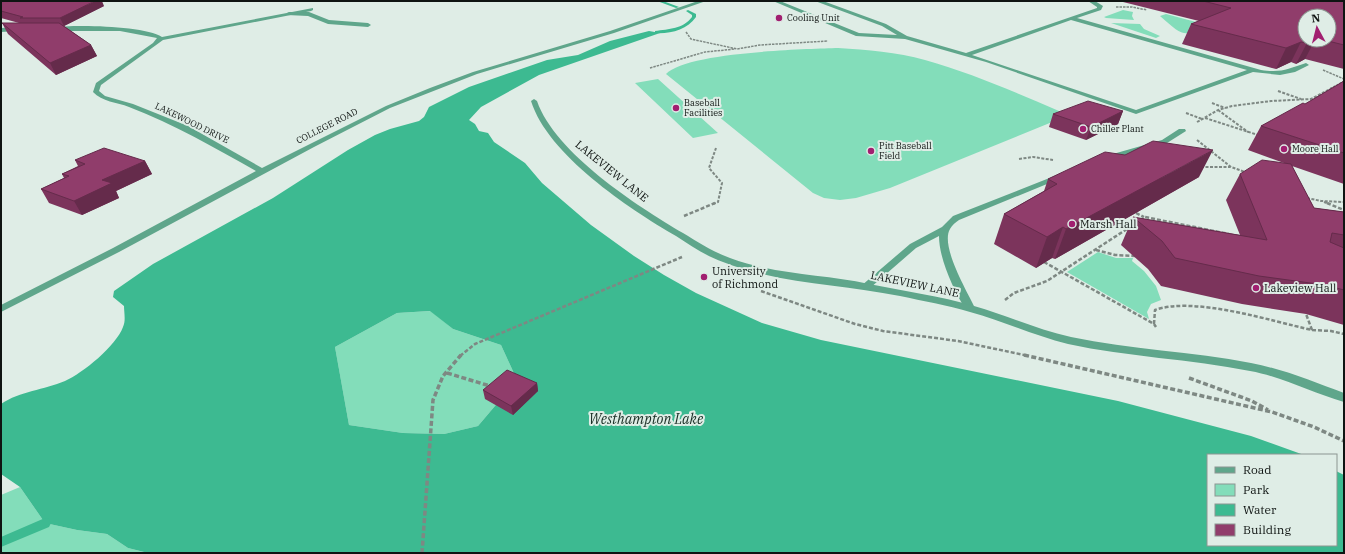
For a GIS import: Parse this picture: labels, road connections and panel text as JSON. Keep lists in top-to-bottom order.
{
  "streets": {
    "street": ["LAKEWOOD DRIVE", "COLLEGE ROAD", "LAKEVIEW LANE"]
  },
  "crossings": [
    ["LAKEWOOD DRIVE", "COLLEGE ROAD"]
  ],
  "water": ["Westhampton Lake"],
  "places": [
    "Cooling Unit",
    "Baseball Facilities",
    "Chiller Plant",
    "Moore Hall",
    "Pitt Baseball Field",
    "Marsh Hall",
    "University of Richmond",
    "Lakeview Hall"
  ],
  "legend": [
    "Road",
    "Park",
    "Water",
    "Building"
  ],
  "north": "top"
}
